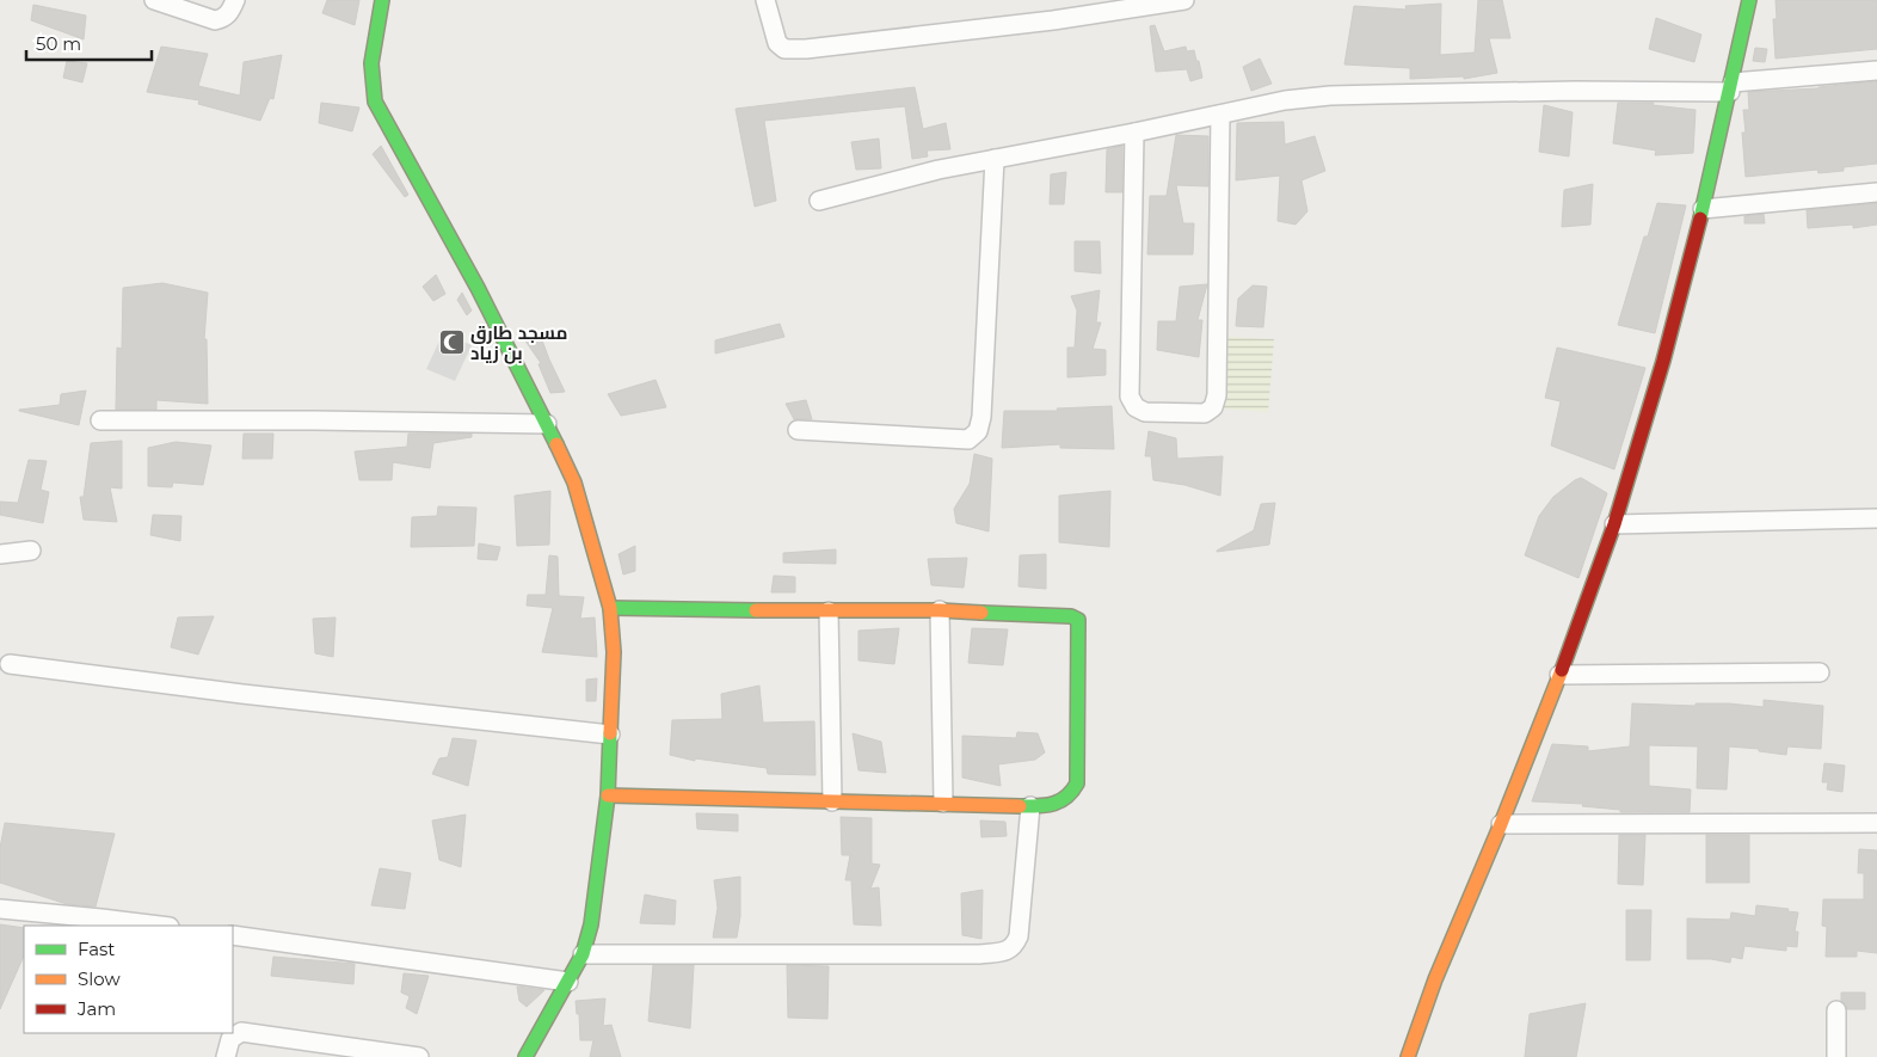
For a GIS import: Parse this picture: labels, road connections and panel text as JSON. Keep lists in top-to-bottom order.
{
  "places": {
    "mosque": ["مسجد طارق بن زياد"]
  },
  "legend": ["Fast", "Slow", "Jam"],
  "scale_bar": "50 m"
}
